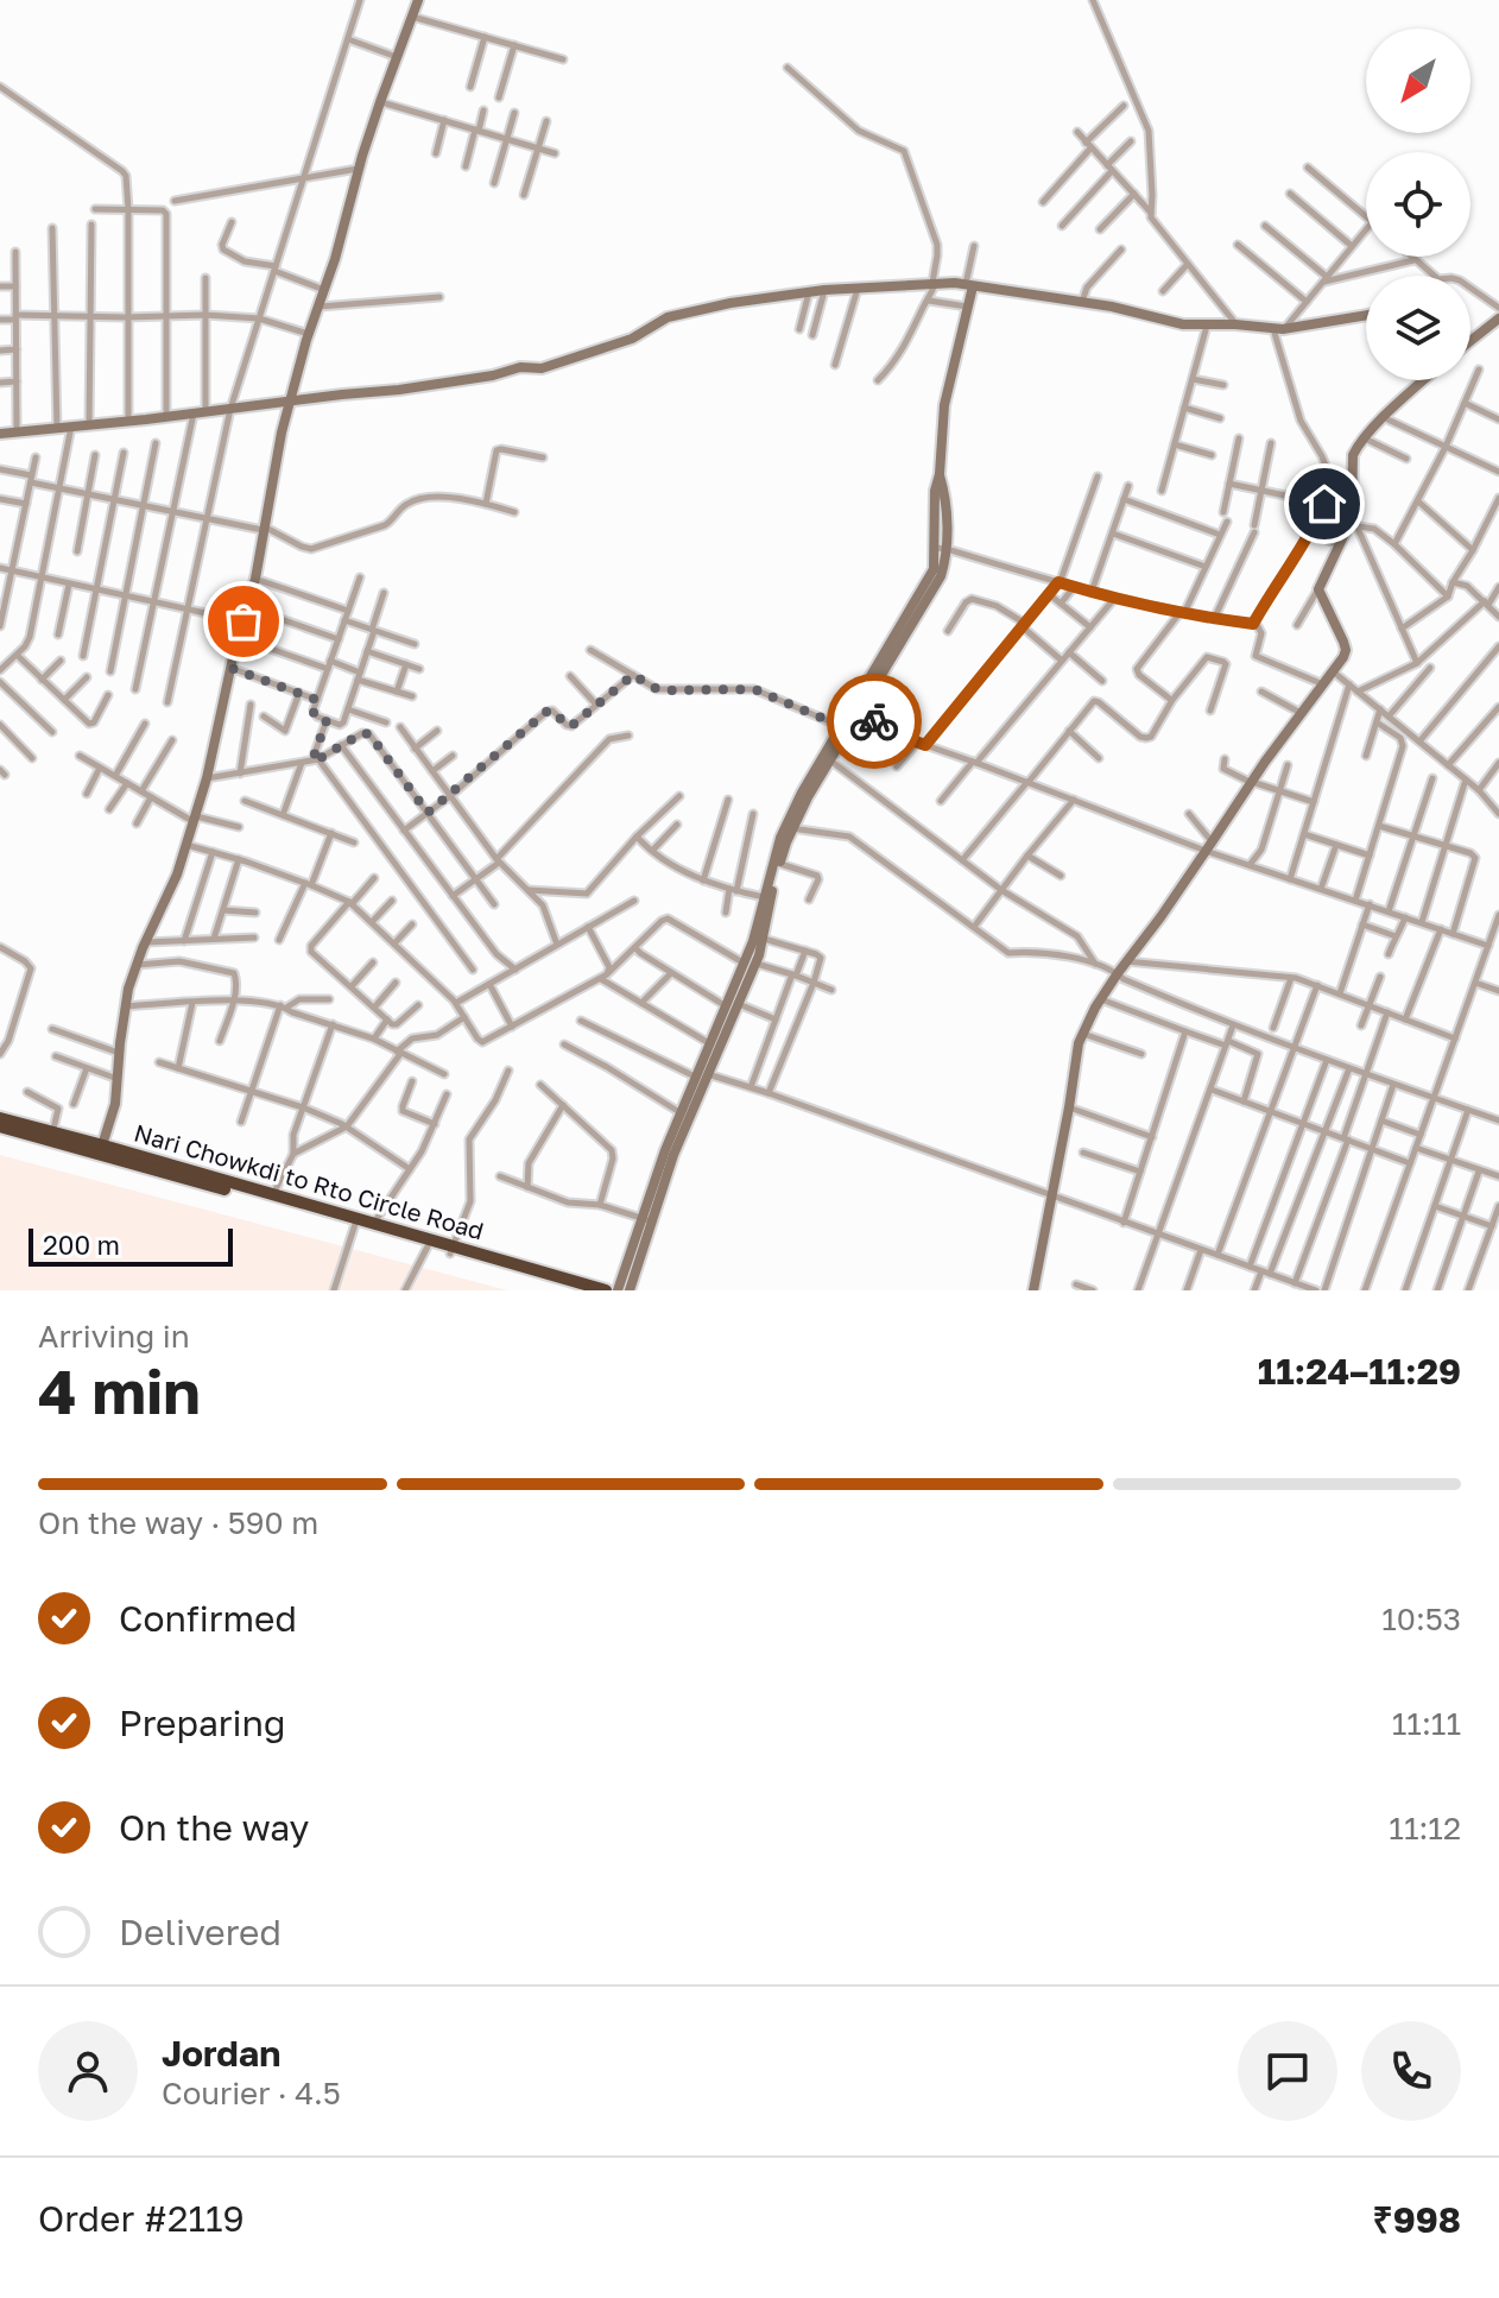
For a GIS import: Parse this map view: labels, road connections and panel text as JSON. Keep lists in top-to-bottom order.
{
  "streets": {
    "highway": ["Nari Chowkdi to Rto Circle Road"]
  },
  "scale_bar": "200 m",
  "north": "bottom left",
  "page": {
    "scale": "200 m",
    "heading": ["4 min", "Arriving in", "11:24–11:29"],
    "panel": [
      "Jordan",
      "Courier · 4.5",
      "Order #2119",
      "₹998"
    ],
    "bar": "On the way · 590 m",
    "list": [
      ["Confirmed", "10:53"],
      ["Preparing", "11:11"],
      ["On the way", "11:12"],
      "Delivered"
    ]
  }
}
